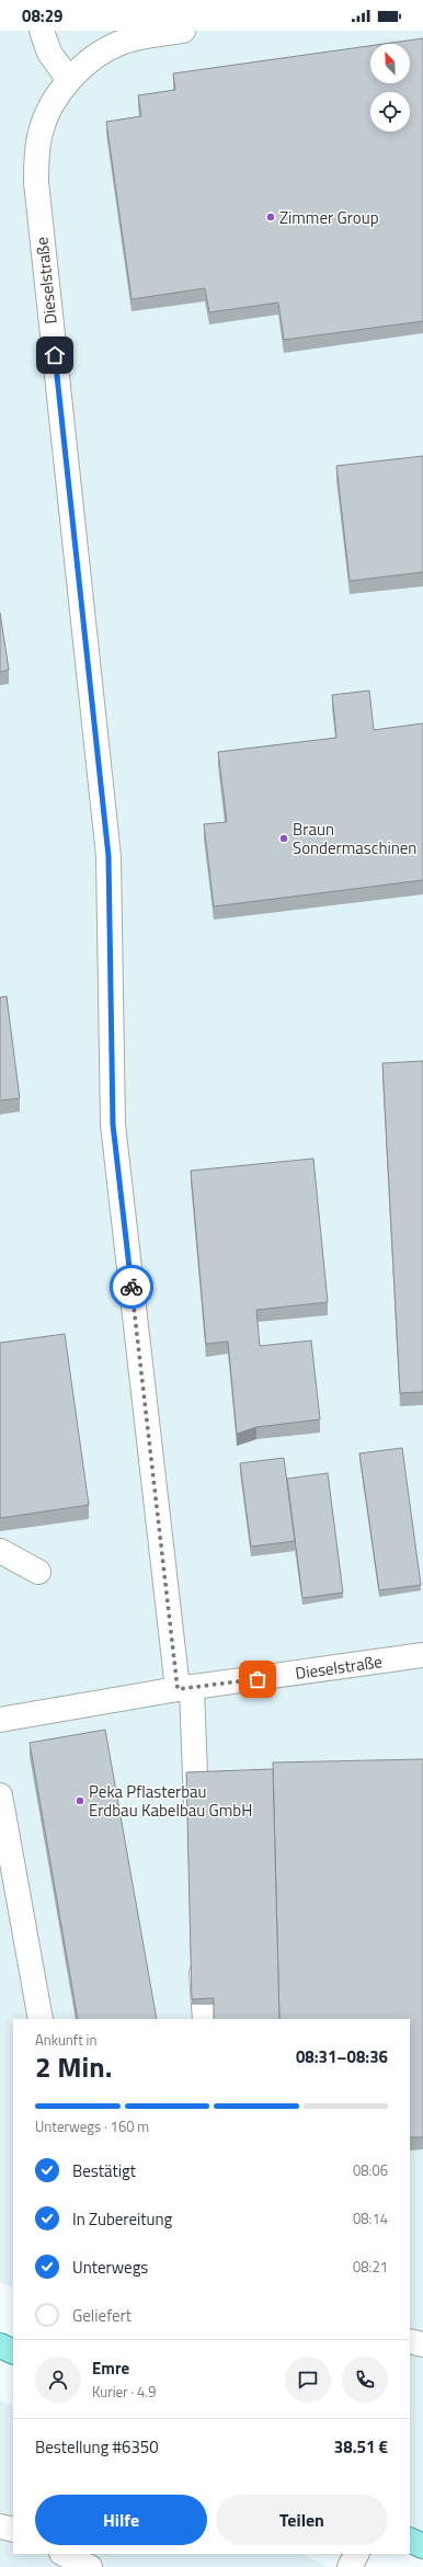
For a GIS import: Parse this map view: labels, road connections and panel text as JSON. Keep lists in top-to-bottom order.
{
  "streets": {
    "street": ["Dieselstraße"]
  },
  "places": ["Zimmer Group", "Braun Sondermaschinen", "Peka Pflasterbau Erdbau Kabelbau GmbH"],
  "north": "top left",
  "page": {
    "status": "08:29",
    "heading": ["2 Min.", "Ankunft in", "08:31–08:36"],
    "panel": [
      "Emre",
      "Kurier · 4.9",
      "Bestellung #6350",
      "38.51 €"
    ],
    "bar": "Unterwegs · 160 m",
    "list": [
      ["Bestätigt", "08:06"],
      ["In Zubereitung", "08:14"],
      ["Unterwegs", "08:21"],
      "Geliefert"
    ],
    "buttons": ["Hilfe", "Teilen"]
  }
}
